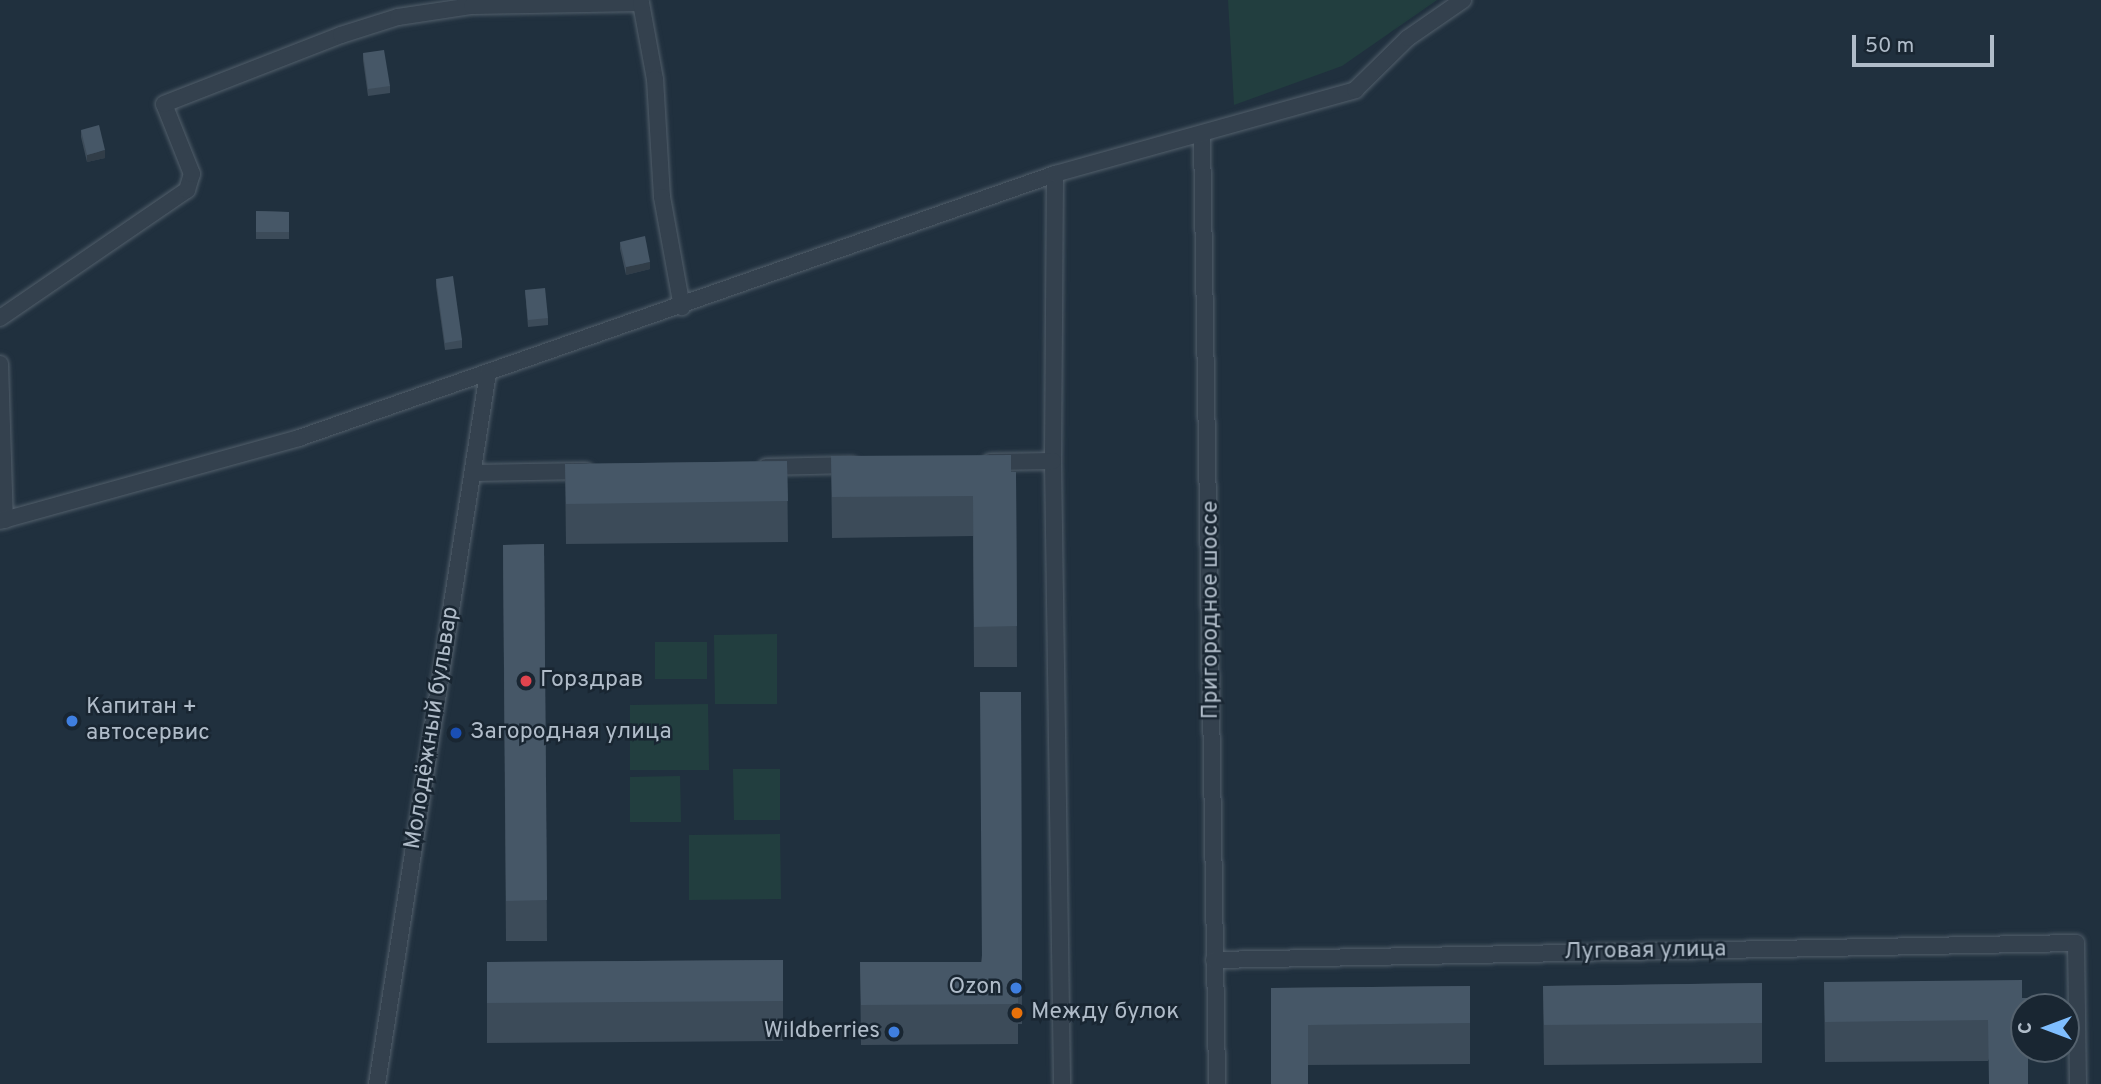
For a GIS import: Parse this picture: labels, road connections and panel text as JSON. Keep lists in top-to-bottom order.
{
  "streets": {
    "street": ["Пригородное шоссе", "Молодёжный бульвар", "Луговая улица"]
  },
  "crossings": [
    ["Пригородное шоссе", "Луговая улица"]
  ],
  "places": [
    "Горздрав",
    "Капитан + автосервис",
    "Загородная улица",
    "Ozon",
    "Между булок",
    "Wildberries"
  ],
  "scale_bar": "50 m",
  "north": "left"
}
